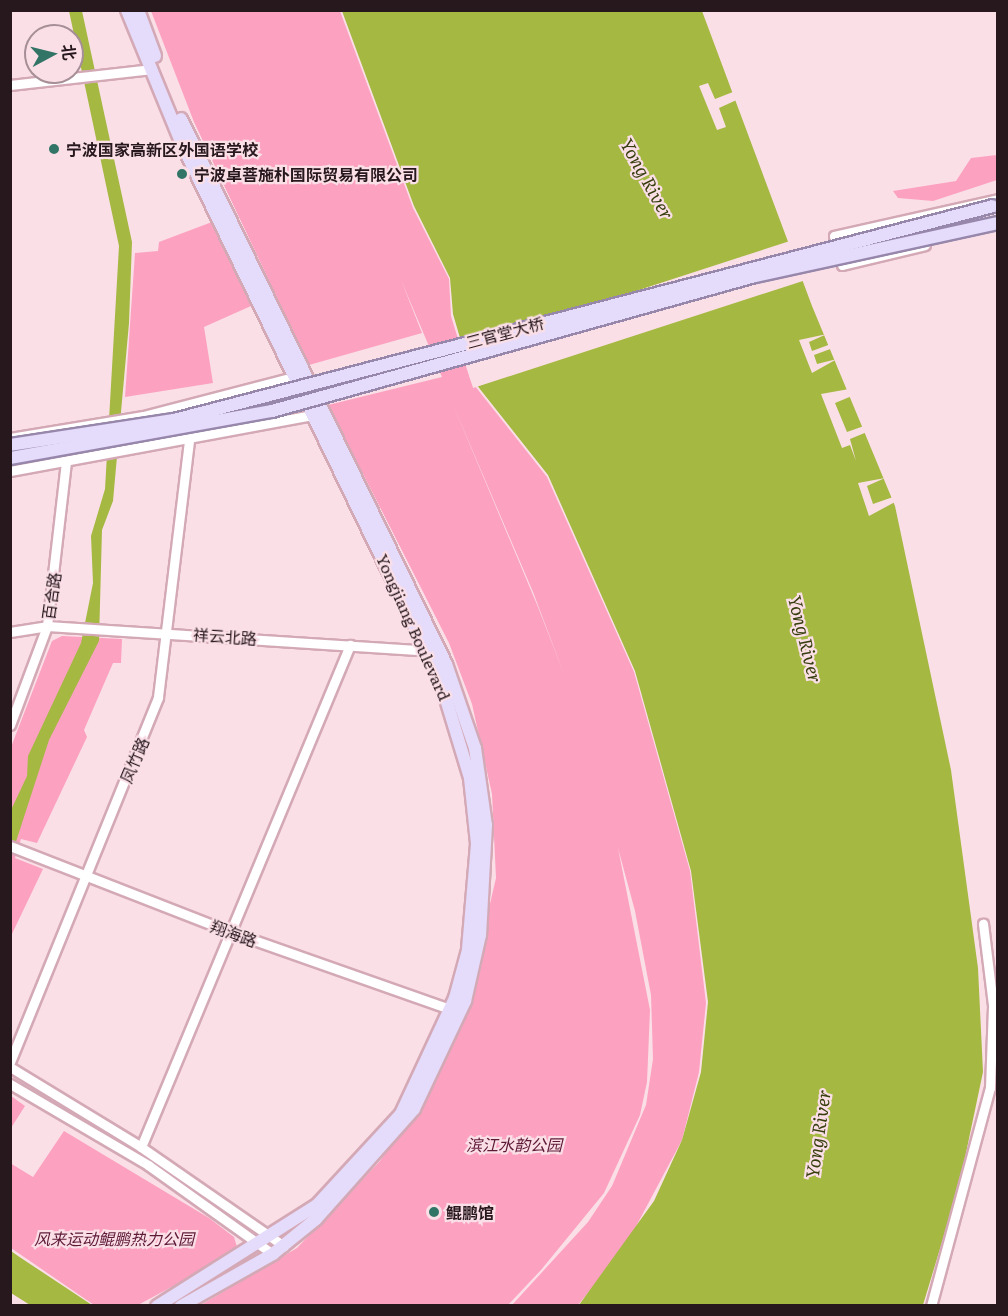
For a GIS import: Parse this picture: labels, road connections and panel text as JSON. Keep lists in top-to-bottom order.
{
  "streets": {
    "main road": ["三官堂大桥", "Yongjiang Boulevard"],
    "street": [
      "百合路",
      "祥云北路",
      "凤竹路",
      "翔海路"
    ]
  },
  "crossings": [
    ["百合路", "祥云北路"],
    ["Yongjiang Boulevard", "祥云北路"],
    ["Yongjiang Boulevard", "翔海路"],
    ["祥云北路", "凤竹路"],
    ["凤竹路", "翔海路"]
  ],
  "water": ["Yong River"],
  "parks": ["滨江水韵公园", "风来运动鲲鹏热力公园"],
  "places": ["宁波国家高新区外国语学校", "宁波卓菩施朴国际贸易有限公司", "鲲鹏馆"],
  "north": "right"
}
